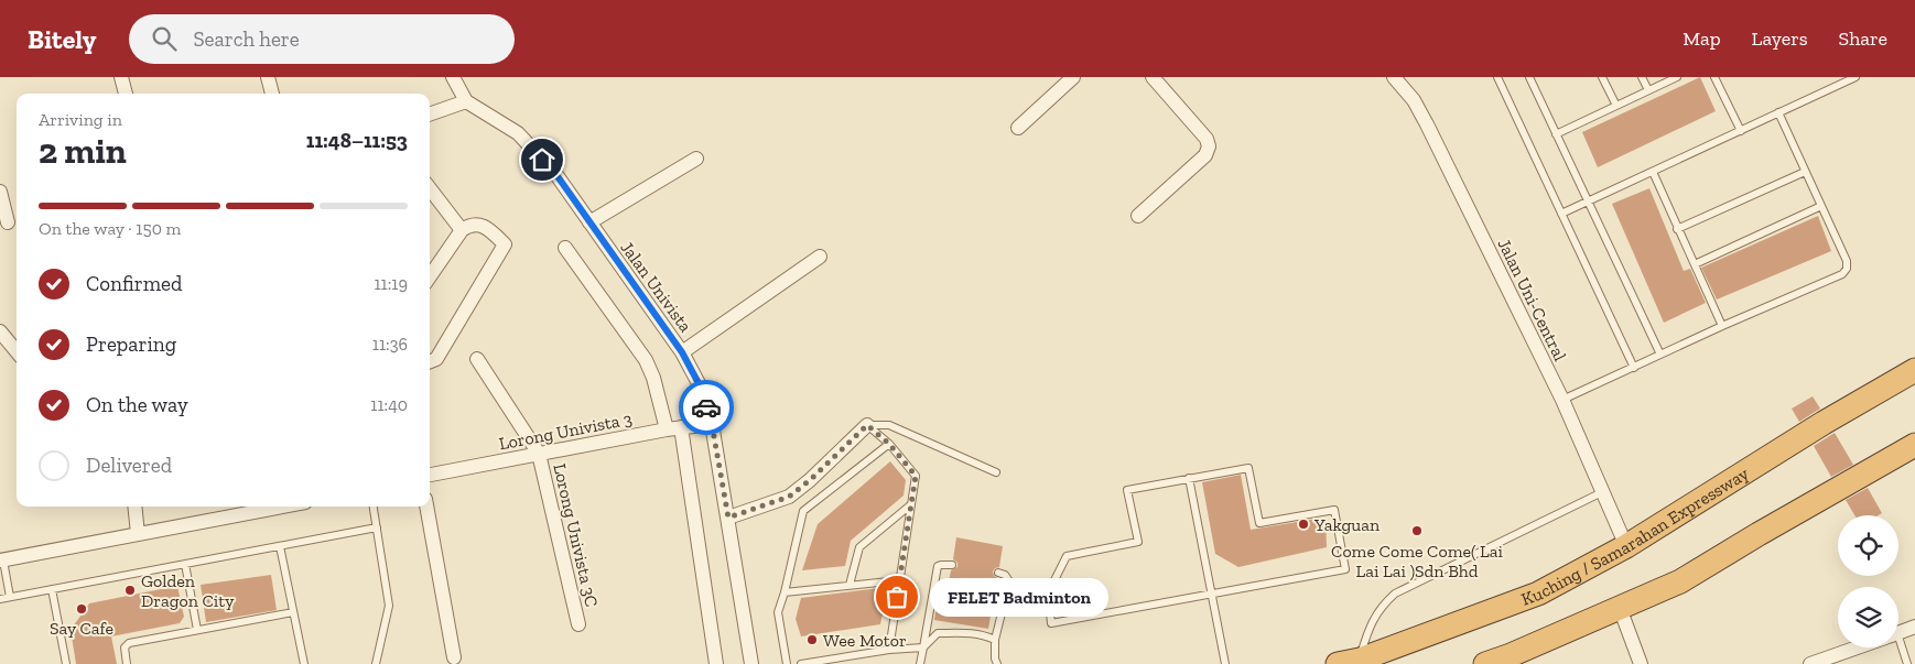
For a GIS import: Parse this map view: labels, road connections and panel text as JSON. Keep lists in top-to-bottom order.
{
  "streets": {
    "highway": ["Kuching / Samarahan Expressway"],
    "street": [
      "Jalan Univista",
      "Jalan Uni-Central",
      "Lorong Univista 3",
      "Lorong Univista 3C"
    ]
  },
  "crossings": [
    ["Jalan Univista", "Lorong Univista 3"],
    ["Jalan Uni-Central", "Kuching / Samarahan Expressway"],
    ["Lorong Univista 3", "Lorong Univista 3C"]
  ],
  "places": [
    "Yakguan",
    "Come Come Come( Lai Lai Lai )Sdn Bhd",
    "Golden Dragon City",
    "FELET Badminton",
    "Say Cafe",
    "Wee Motor"
  ],
  "page": {
    "header": "Bitely",
    "search": "Search here",
    "nav": ["Map", "Layers", "Share"],
    "heading": ["2 min", "Arriving in", "11:48–11:53"],
    "bar": "On the way · 150 m",
    "list": [
      ["Confirmed", "11:19"],
      ["Preparing", "11:36"],
      ["On the way", "11:40"],
      "Delivered"
    ],
    "bubble": "FELET Badminton"
  }
}
